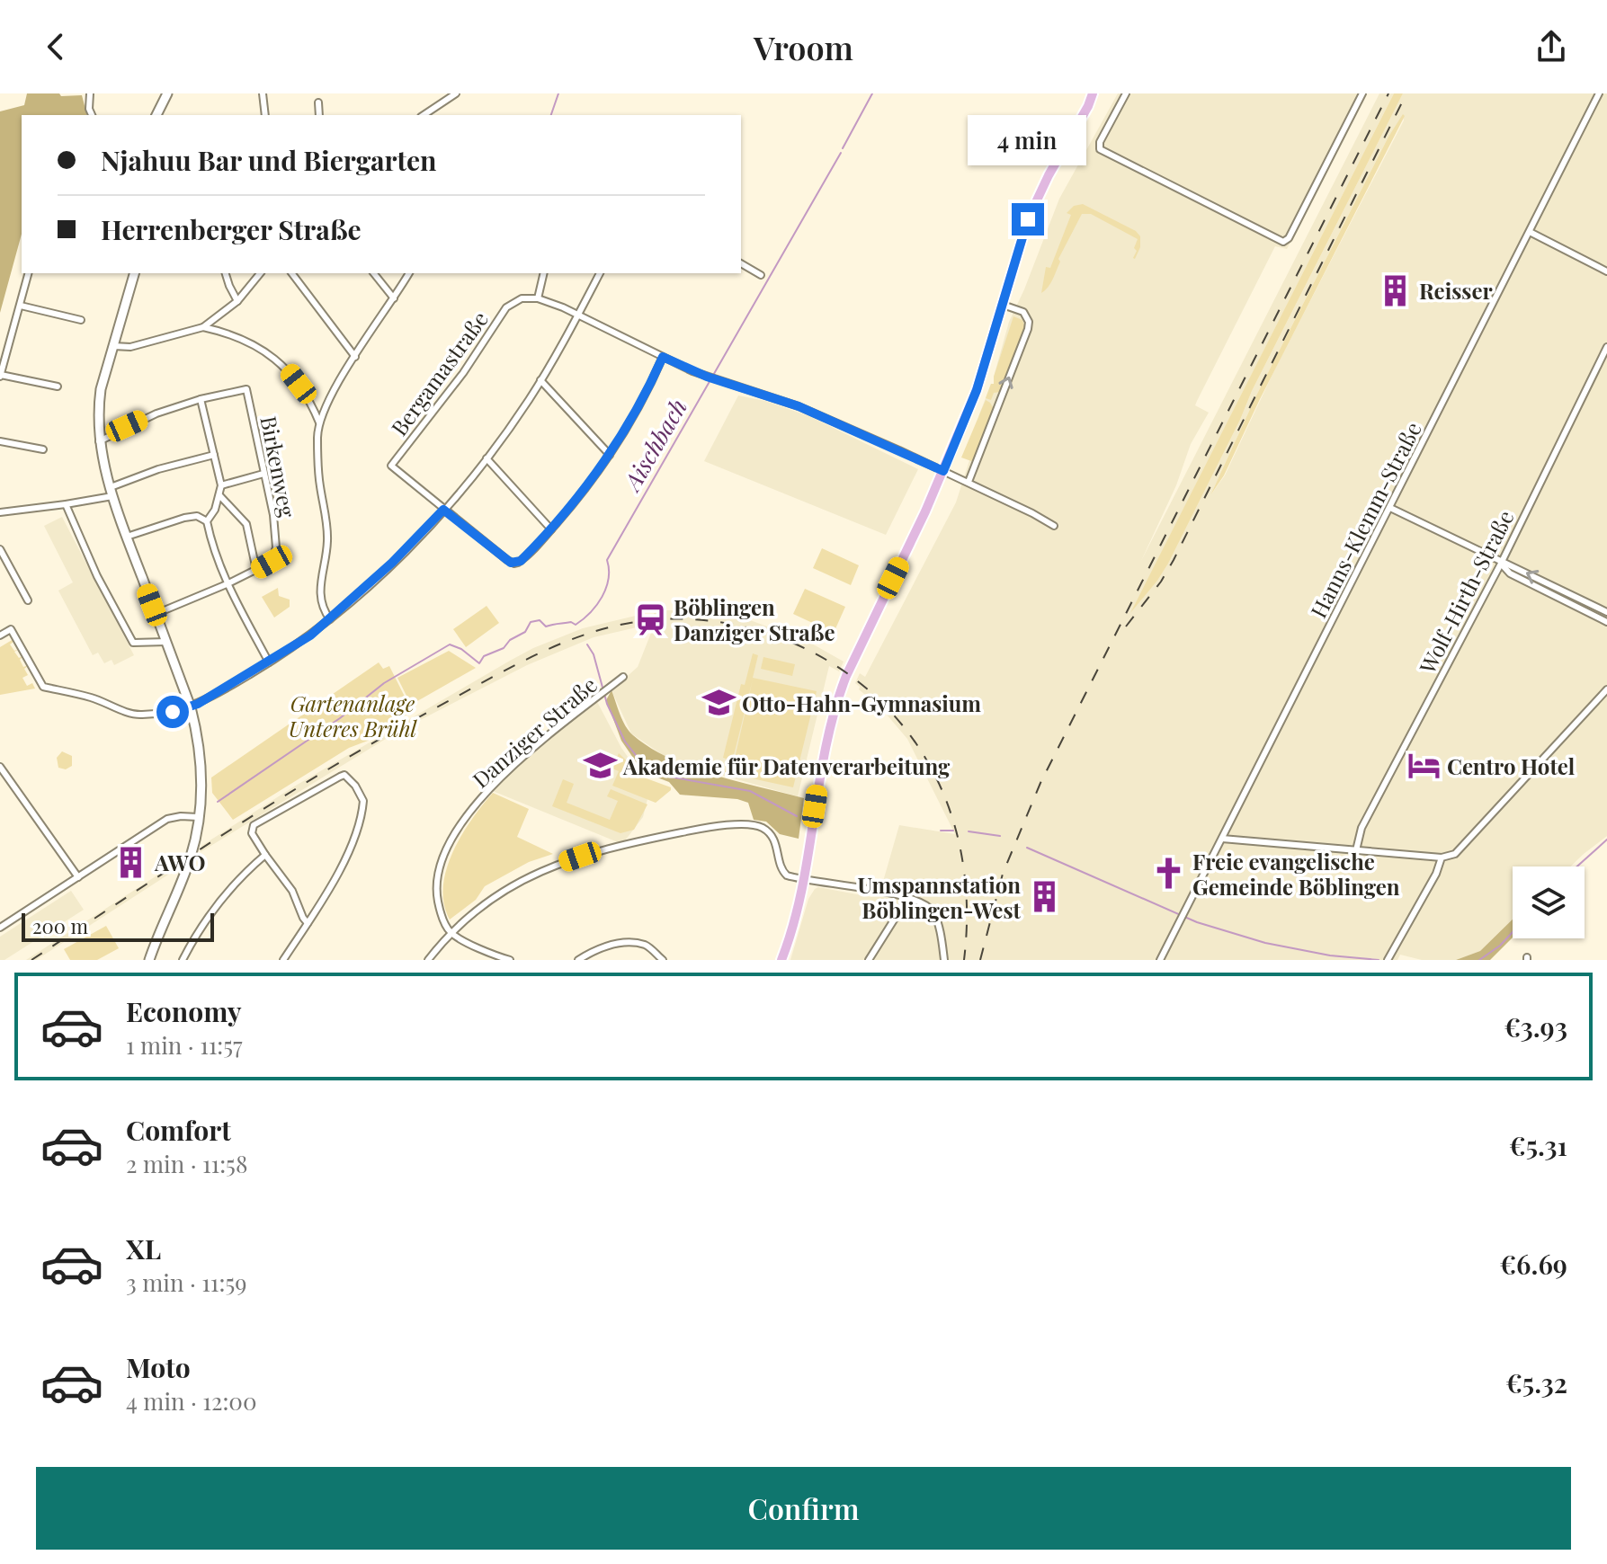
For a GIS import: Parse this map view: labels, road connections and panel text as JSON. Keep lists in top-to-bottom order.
{
  "streets": {
    "street": [
      "Bergamastraße",
      "Birkenweg",
      "Hanns-Klemm-Straße",
      "Wolf-Hirth-Straße",
      "Danziger Straße"
    ]
  },
  "water": ["Aischbach"],
  "parks": ["Gartenanlage Unteres Brühl"],
  "places": {
    "building": ["Reisser", "AWO", "Umspannstation Böblingen-West"],
    "station": ["Böblingen Danziger Straße"],
    "school or university": ["Otto-Hahn-Gymnasium", "Akademie für Datenverarbeitung"],
    "hotel": ["Centro Hotel"],
    "church": ["Freie evangelische Gemeinde Böblingen"]
  },
  "scale_bar": "200 m",
  "page": {
    "header": "Vroom",
    "bubble": "4 min",
    "banner": ["Njahuu Bar und Biergarten", "Herrenberger Straße"],
    "scale": "200 m",
    "list": [
      {
        "name": "Economy",
        "note": "1 min · 11:57",
        "value": "€3.93"
      },
      {
        "name": "Comfort",
        "note": "2 min · 11:58",
        "value": "€5.31"
      },
      {
        "name": "XL",
        "note": "3 min · 11:59",
        "value": "€6.69"
      },
      {
        "name": "Moto",
        "note": "4 min · 12:00",
        "value": "€5.32"
      }
    ],
    "buttons": "Confirm"
  }
}
